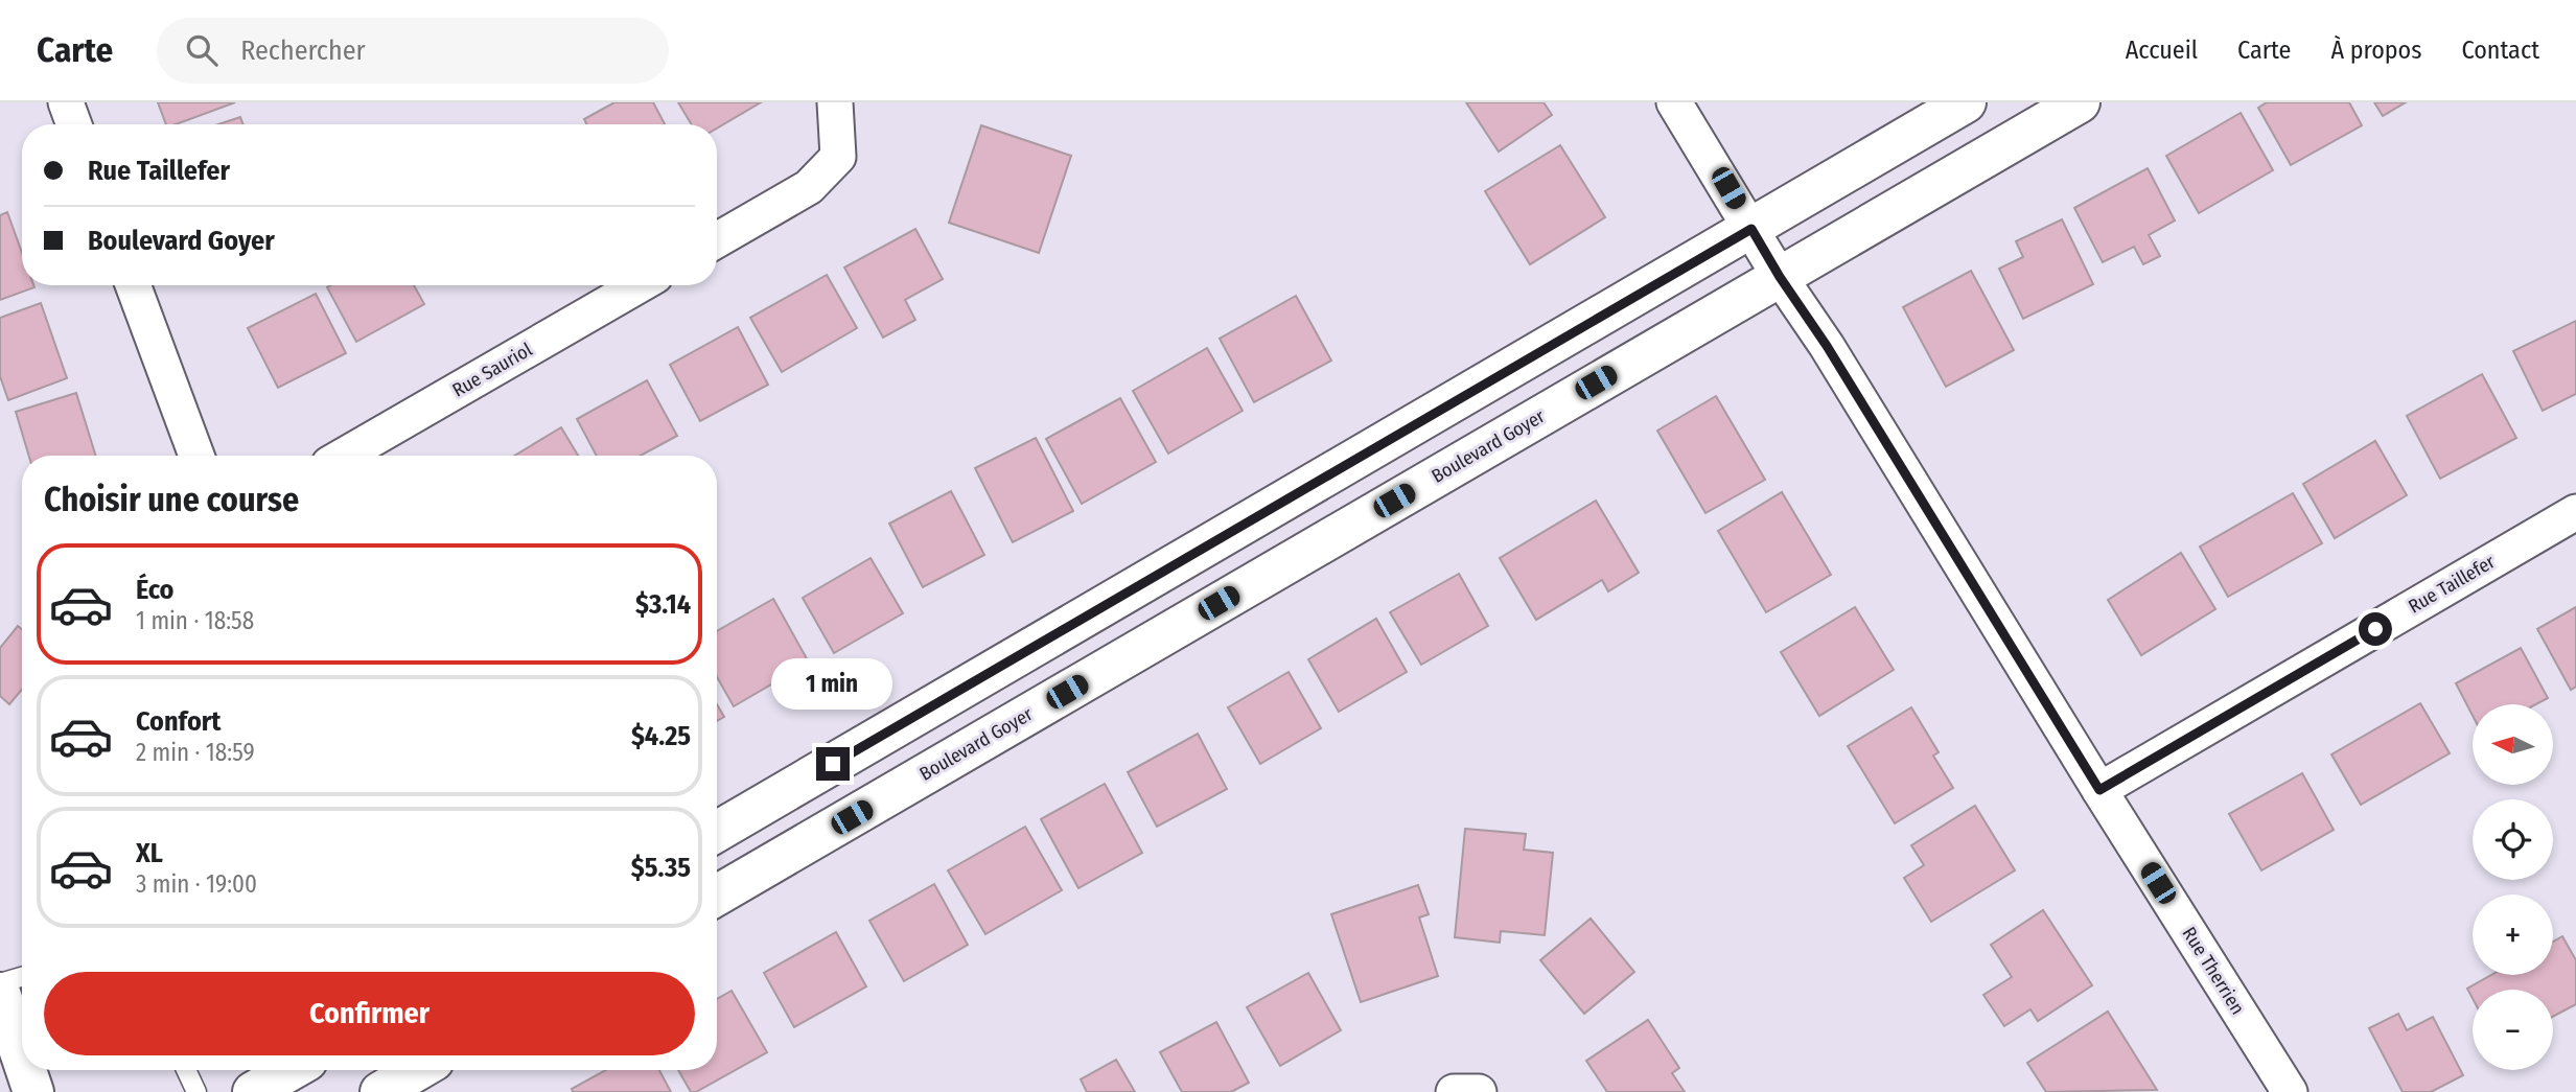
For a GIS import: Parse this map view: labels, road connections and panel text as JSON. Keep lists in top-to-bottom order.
{
  "streets": {
    "street": [
      "Rue Sauriol",
      "Boulevard Goyer",
      "Rue Taillefer",
      "Rue Therrien"
    ]
  },
  "crossings": [
    ["Boulevard Goyer", "Rue Therrien"],
    ["Rue Taillefer", "Rue Therrien"]
  ],
  "north": "left",
  "page": {
    "header": "Carte",
    "search": "Rechercher",
    "nav": [
      "Accueil",
      "Carte",
      "À propos",
      "Contact"
    ],
    "banner": ["Rue Taillefer", "Boulevard Goyer"],
    "heading": "Choisir une course",
    "list": [
      {
        "name": "Éco",
        "note": "1 min · 18:58",
        "value": "$3.14"
      },
      {
        "name": "Confort",
        "note": "2 min · 18:59",
        "value": "$4.25"
      },
      {
        "name": "XL",
        "note": "3 min · 19:00",
        "value": "$5.35"
      }
    ],
    "bubble": "1 min",
    "map_buttons": ["+", "−"],
    "buttons": "Confirmer"
  }
}
